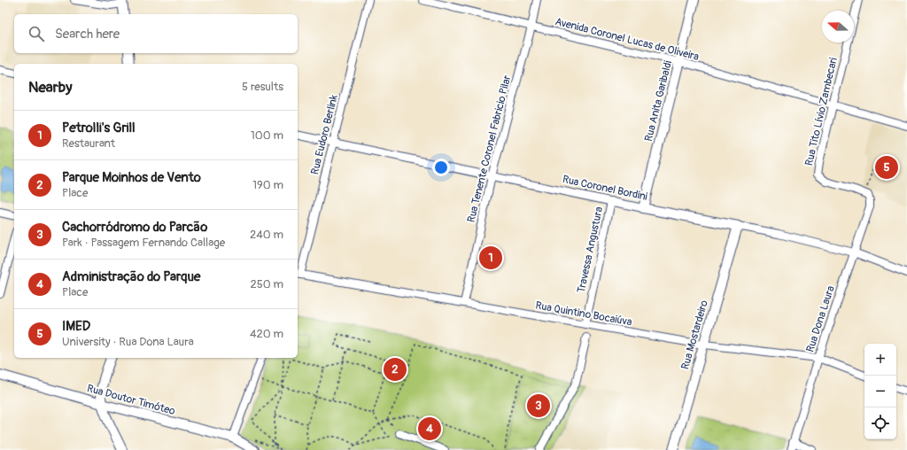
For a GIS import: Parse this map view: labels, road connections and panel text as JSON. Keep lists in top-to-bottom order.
{
  "streets": {
    "main road": [
      "Rua Anita Garibaldi",
      "Rua Coronel Bordini",
      "Rua Mostardeiro",
      "Rua Doutor Timóteo"
    ],
    "street": [
      "Avenida Coronel Lucas de Oliveira",
      "Rua Tito Lívio Zambecari",
      "Rua Eudoro Berlink",
      "Rua Tenente Coronel Fabricio Pilar",
      "Travessa Angustura",
      "Rua Quintino Bocaiúva",
      "Rua Dona Laura"
    ]
  },
  "crossings": [
    ["Avenida Coronel Lucas de Oliveira", "Rua Anita Garibaldi"],
    ["Avenida Coronel Lucas de Oliveira", "Rua Tito Lívio Zambecari"],
    ["Avenida Coronel Lucas de Oliveira", "Rua Tenente Coronel Fabricio Pilar"],
    ["Rua Anita Garibaldi", "Rua Coronel Bordini"],
    ["Rua Tito Lívio Zambecari", "Rua Dona Laura"],
    ["Rua Eudoro Berlink", "Rua Coronel Bordini"],
    ["Rua Eudoro Berlink", "Rua Quintino Bocaiúva"],
    ["Rua Tenente Coronel Fabricio Pilar", "Rua Coronel Bordini"],
    ["Rua Tenente Coronel Fabricio Pilar", "Rua Quintino Bocaiúva"],
    ["Rua Coronel Bordini", "Travessa Angustura"],
    ["Rua Coronel Bordini", "Rua Dona Laura"],
    ["Rua Coronel Bordini", "Rua Mostardeiro"],
    ["Travessa Angustura", "Rua Quintino Bocaiúva"],
    ["Rua Quintino Bocaiúva", "Rua Dona Laura"],
    ["Rua Quintino Bocaiúva", "Rua Mostardeiro"]
  ],
  "north": "left",
  "page": {
    "search": "Search here",
    "heading": ["Nearby", "5 results"],
    "list": [
      {
        "mark": "1",
        "name": "Petrolli's Grill",
        "note": "Restaurant",
        "value": "100 m"
      },
      {
        "mark": "2",
        "name": "Parque Moinhos de Vento",
        "note": "Place",
        "value": "190 m"
      },
      {
        "mark": "3",
        "name": "Cachorródromo do Parcão",
        "note": "Park · Passagem Fernando Callage",
        "value": "240 m"
      },
      {
        "mark": "4",
        "name": "Administração do Parque",
        "note": "Place",
        "value": "250 m"
      },
      {
        "mark": "5",
        "name": "IMED",
        "note": "University · Rua Dona Laura",
        "value": "420 m"
      }
    ],
    "pins": [
      "5",
      "1",
      "2",
      "3",
      "4"
    ],
    "map_buttons": ["+", "−"]
  }
}
